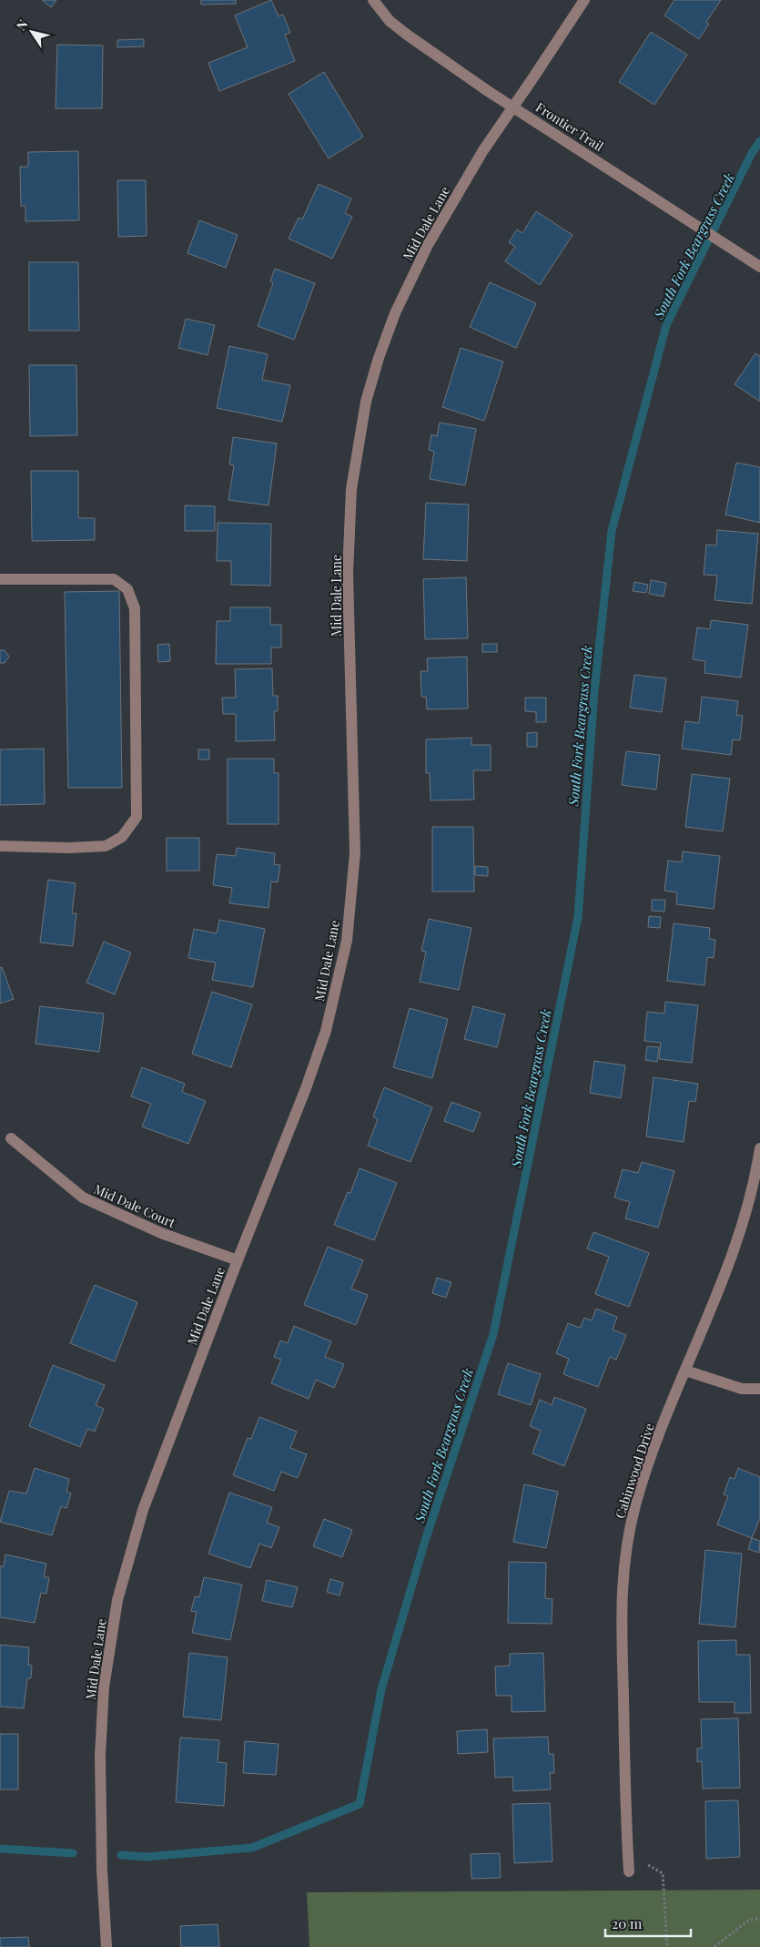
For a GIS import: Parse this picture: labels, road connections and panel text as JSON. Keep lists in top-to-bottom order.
{
  "streets": {
    "street": [
      "Frontier Trail",
      "Mid Dale Lane",
      "Mid Dale Court",
      "Cabinwood Drive"
    ]
  },
  "crossings": [
    ["Frontier Trail", "Mid Dale Lane"],
    ["Mid Dale Lane", "Mid Dale Court"]
  ],
  "water": ["South Fork Beargrass Creek"],
  "scale_bar": "20 m",
  "north": "top left"
}
